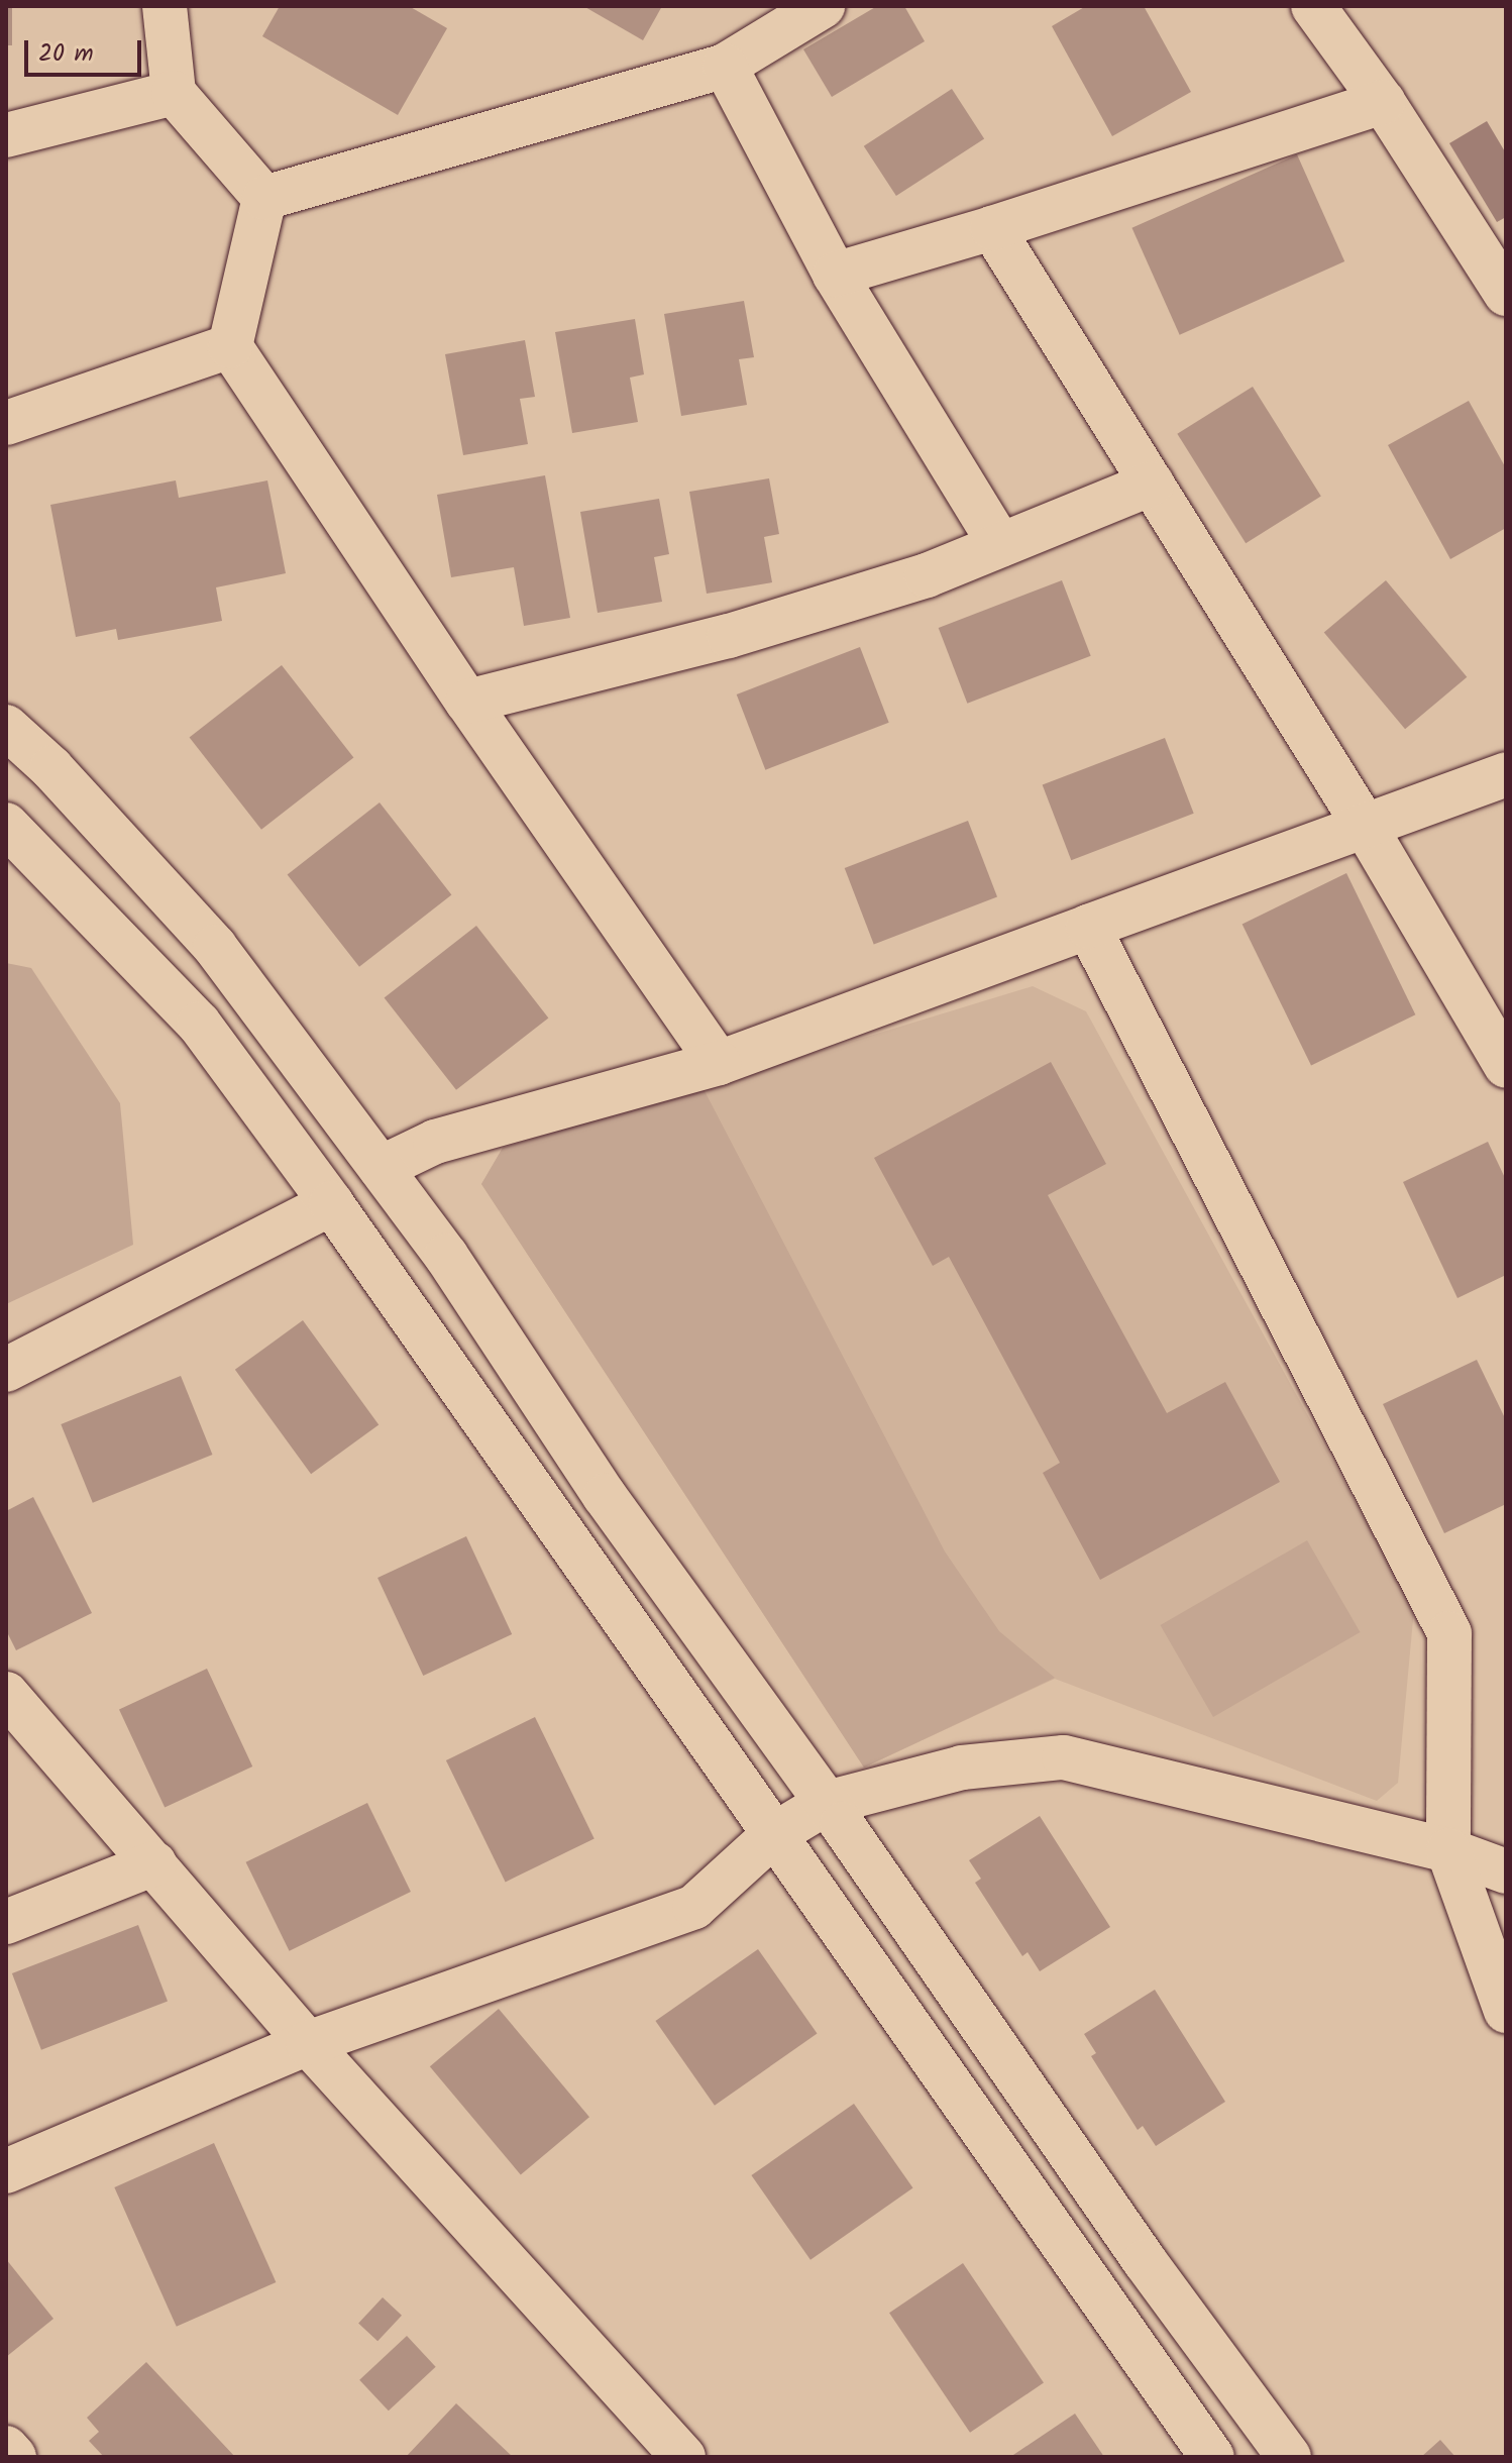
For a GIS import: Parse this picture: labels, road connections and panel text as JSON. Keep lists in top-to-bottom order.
{
  "scale_bar": "20 m"
}
